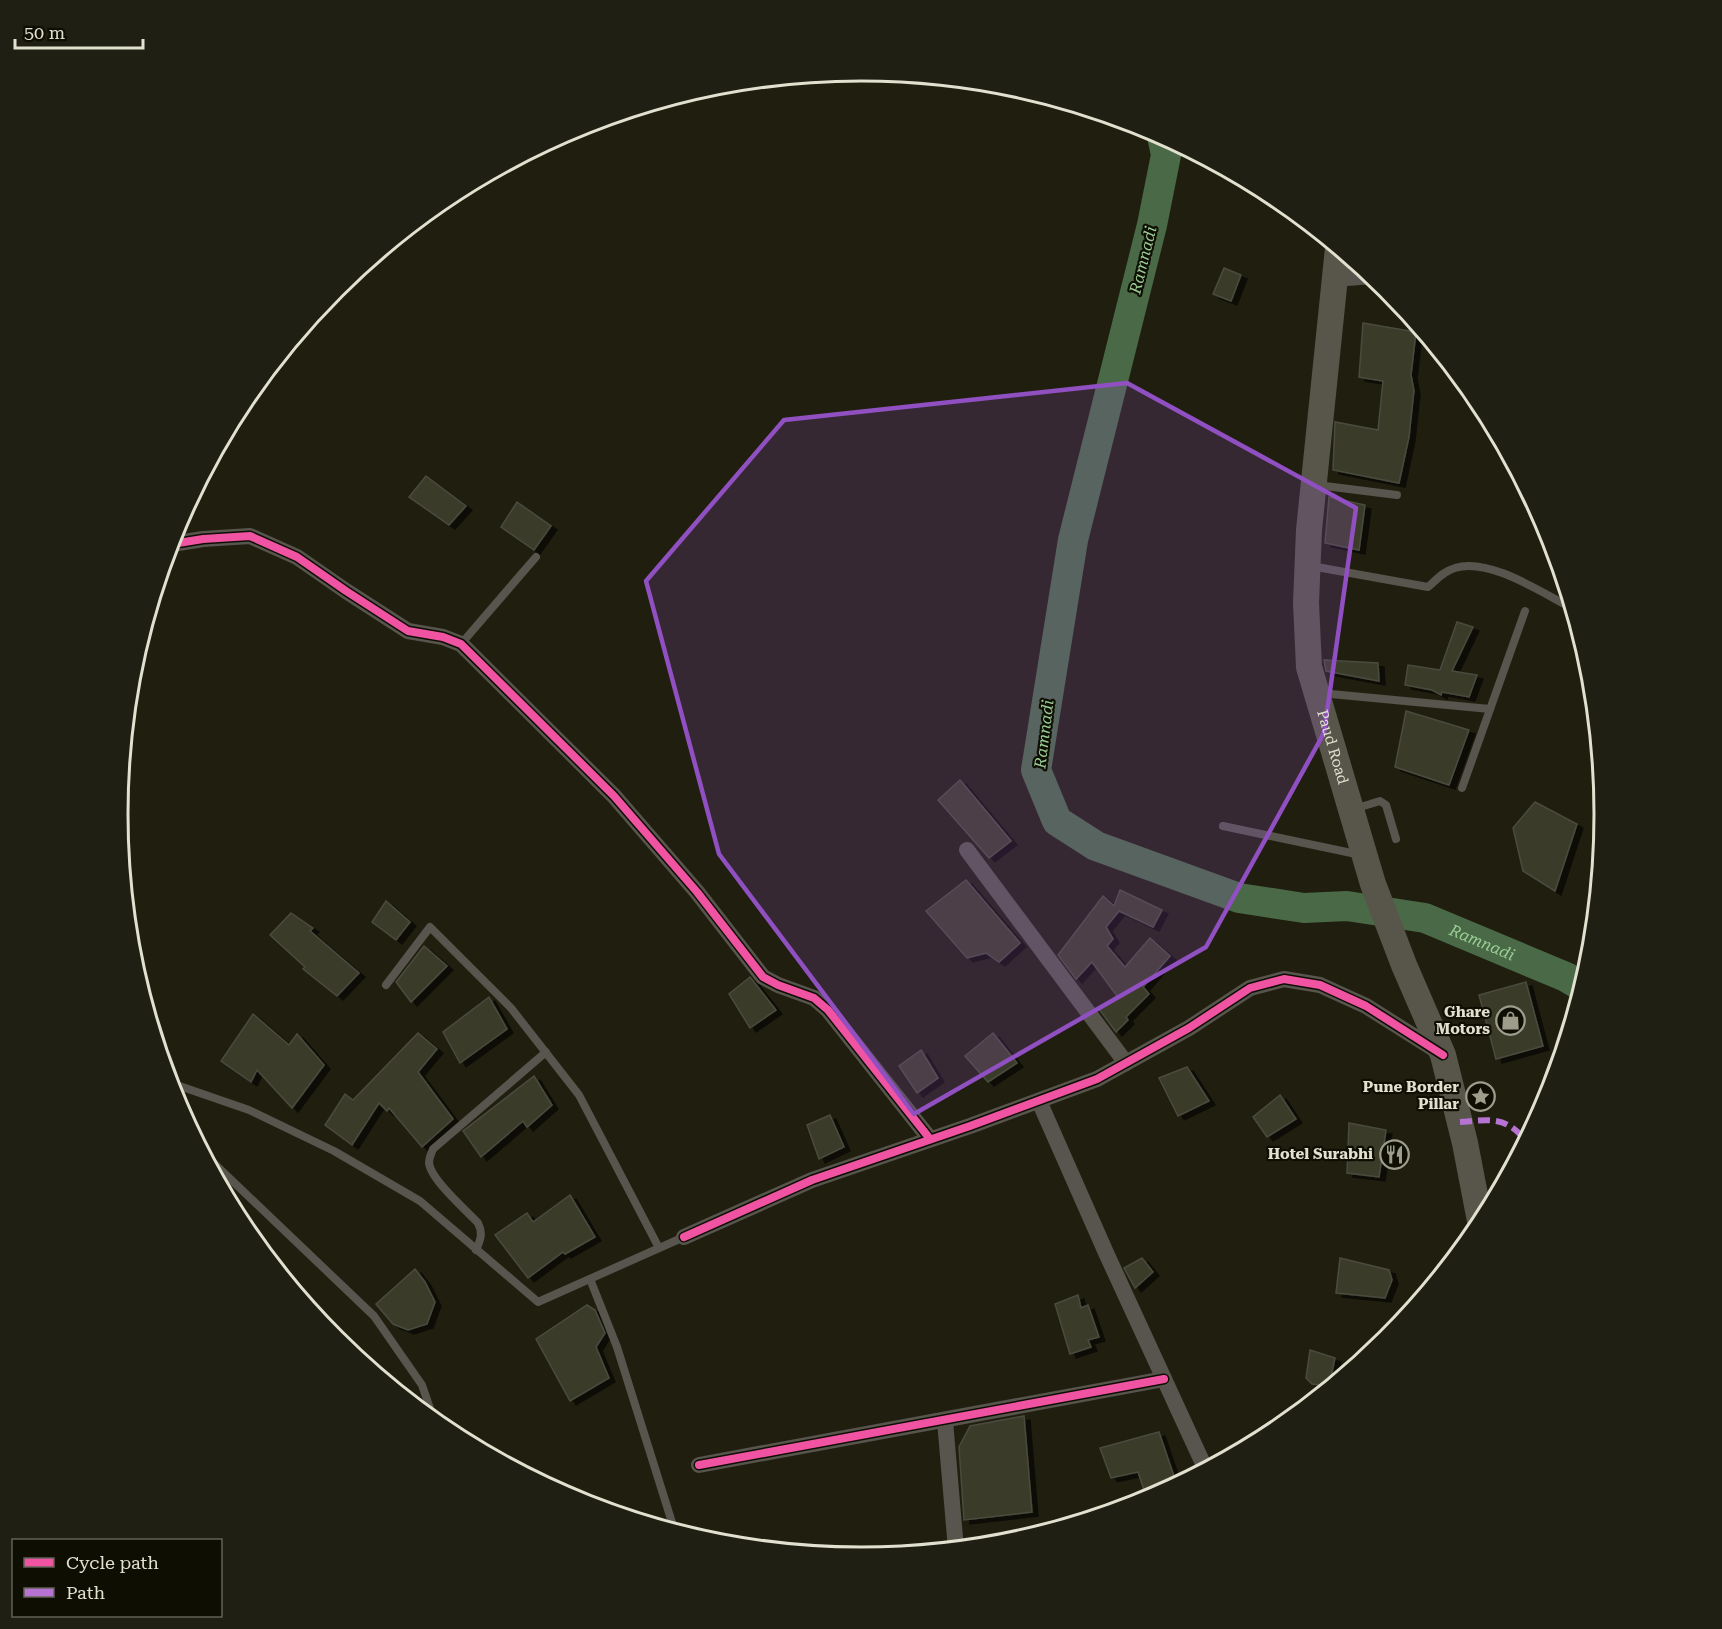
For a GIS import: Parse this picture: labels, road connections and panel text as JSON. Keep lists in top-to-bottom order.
{
  "streets": {
    "main road": ["Paud Road"]
  },
  "water": ["Ramnadi"],
  "places": {
    "shop": ["Ghare Motors"],
    "place": ["Pune Border Pillar"],
    "restaurant": ["Hotel Surabhi"]
  },
  "legend": ["Cycle path", "Path"],
  "scale_bar": "50 m"
}
